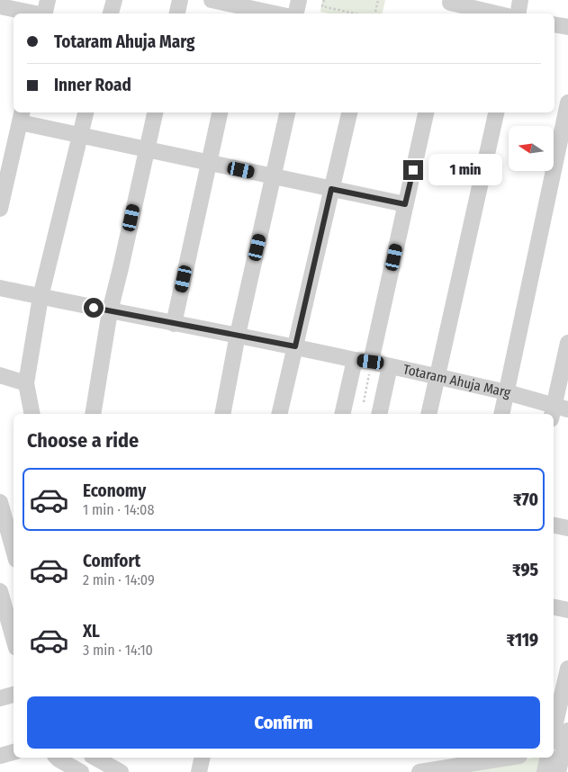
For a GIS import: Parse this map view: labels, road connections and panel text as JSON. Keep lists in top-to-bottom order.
{
  "streets": {
    "street": ["Totaram Ahuja Marg"]
  },
  "north": "left",
  "page": {
    "banner": ["Totaram Ahuja Marg", "Inner Road"],
    "bubble": "1 min",
    "heading": "Choose a ride",
    "list": [
      {
        "name": "Economy",
        "note": "1 min · 14:08",
        "value": "₹70"
      },
      {
        "name": "Comfort",
        "note": "2 min · 14:09",
        "value": "₹95"
      },
      {
        "name": "XL",
        "note": "3 min · 14:10",
        "value": "₹119"
      }
    ],
    "buttons": "Confirm"
  }
}
